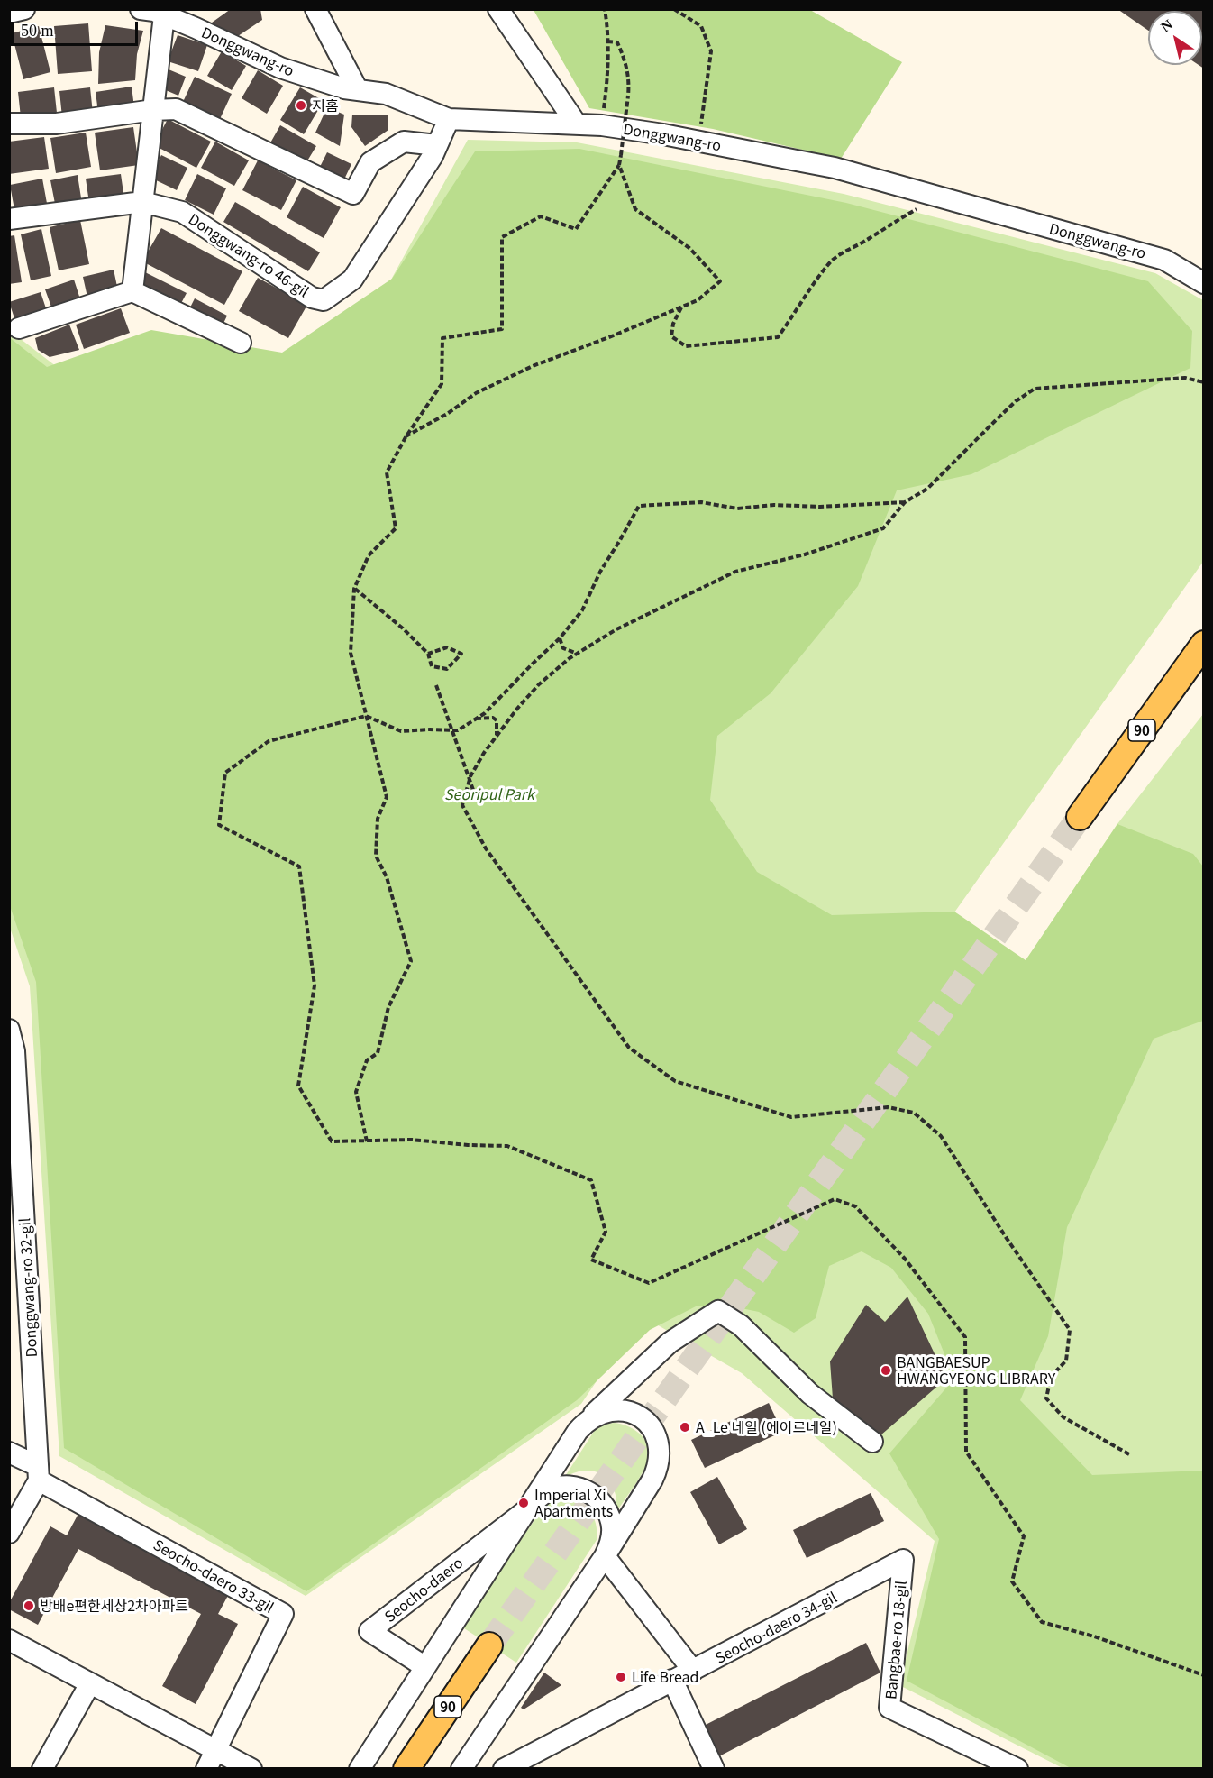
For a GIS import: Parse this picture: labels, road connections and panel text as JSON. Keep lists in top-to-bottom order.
{
  "streets": {
    "main road": ["90"],
    "street": [
      "Donggwang-ro",
      "Donggwang-ro 46-gil",
      "Donggwang-ro 32-gil",
      "Seocho-daero 33-gil",
      "Seocho-daero",
      "Seocho-daero 34-gil",
      "Bangbae-ro 18-gil"
    ]
  },
  "crossings": [
    ["Donggwang-ro", "Donggwang-ro 46-gil"],
    ["Donggwang-ro 32-gil", "Seocho-daero 33-gil"],
    ["Seocho-daero 34-gil", "Bangbae-ro 18-gil"]
  ],
  "parks": ["Seoripul Park"],
  "places": [
    "지홈",
    "BANGBAESUP HWANGYEONG LIBRARY",
    "A_Le 네일 (에이르네일)",
    "Imperial Xi Apartments",
    "방배e편한세상2차아파트",
    "Life Bread"
  ],
  "scale_bar": "50 m",
  "north": "top left"
}
